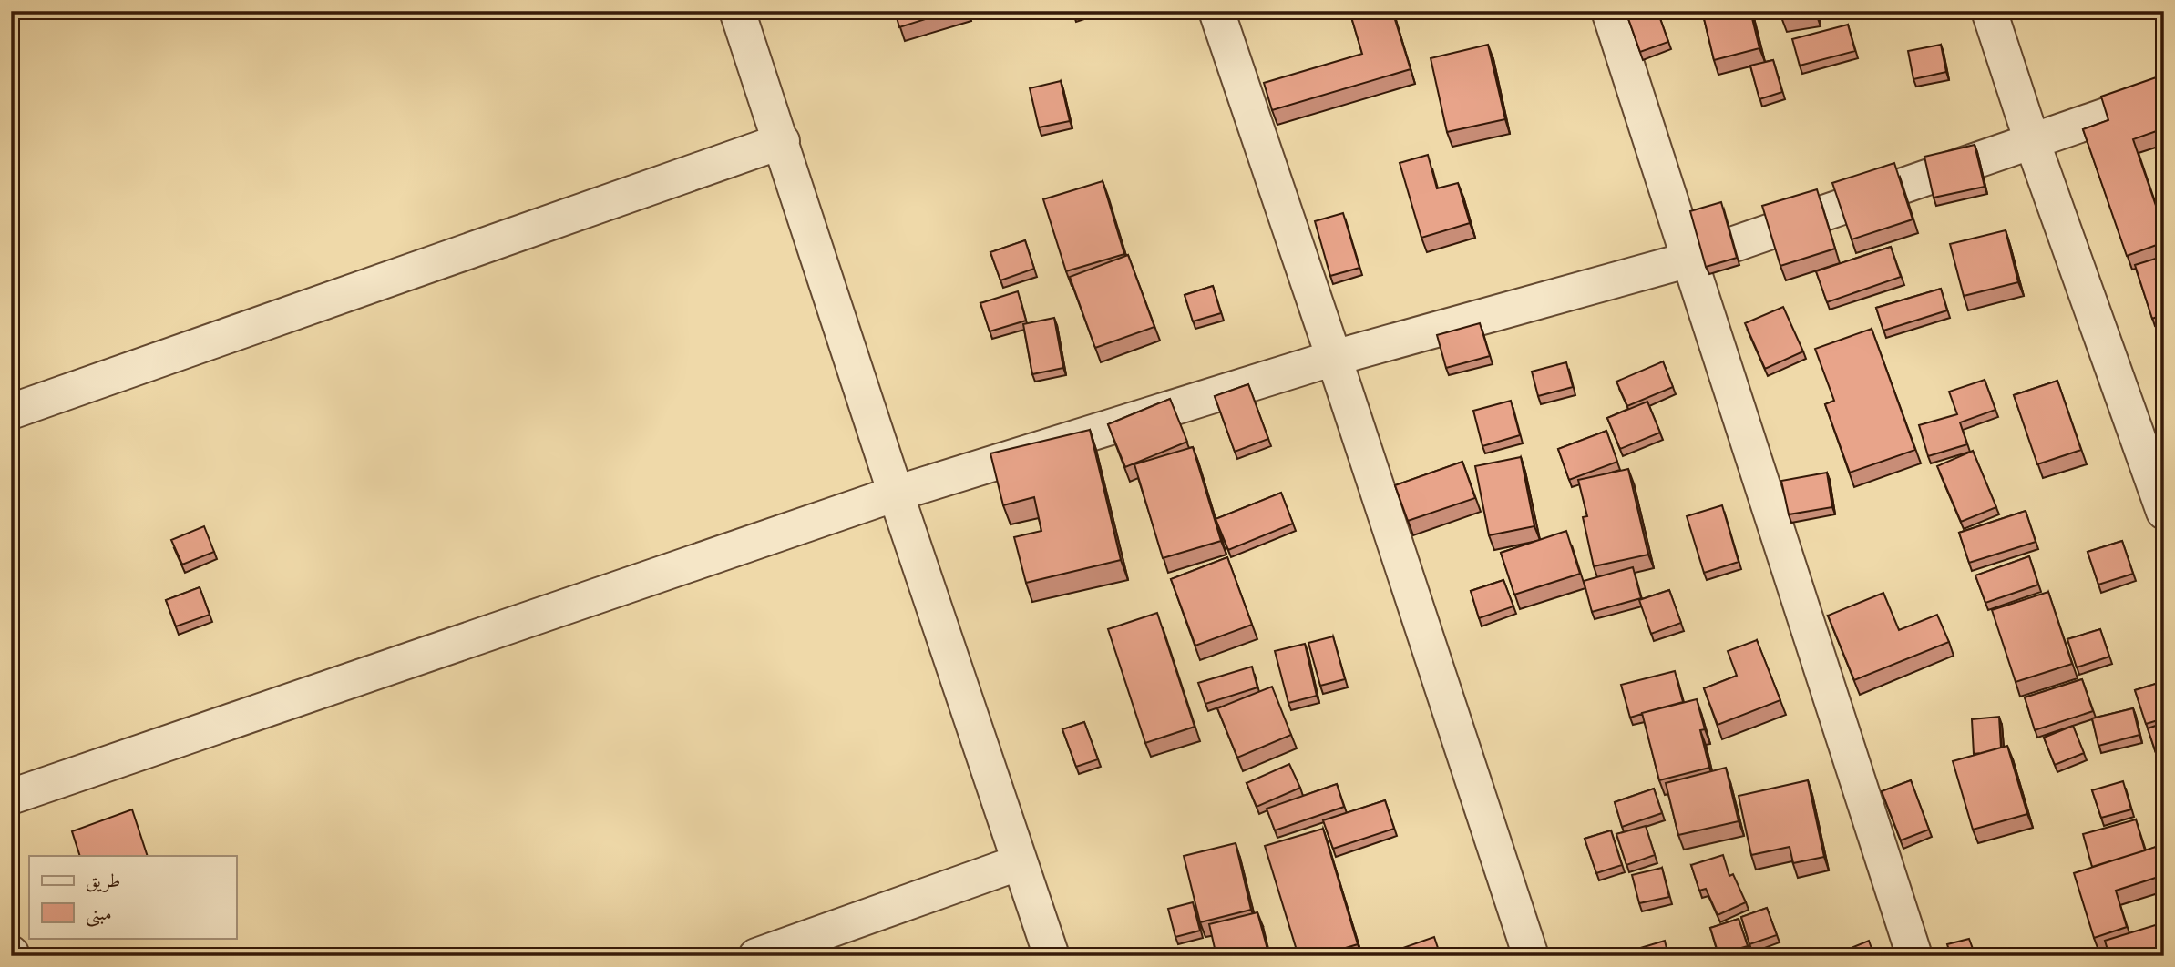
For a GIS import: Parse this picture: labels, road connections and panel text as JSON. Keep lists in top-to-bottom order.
{
  "legend": ["طريق", "مبنى"]
}
